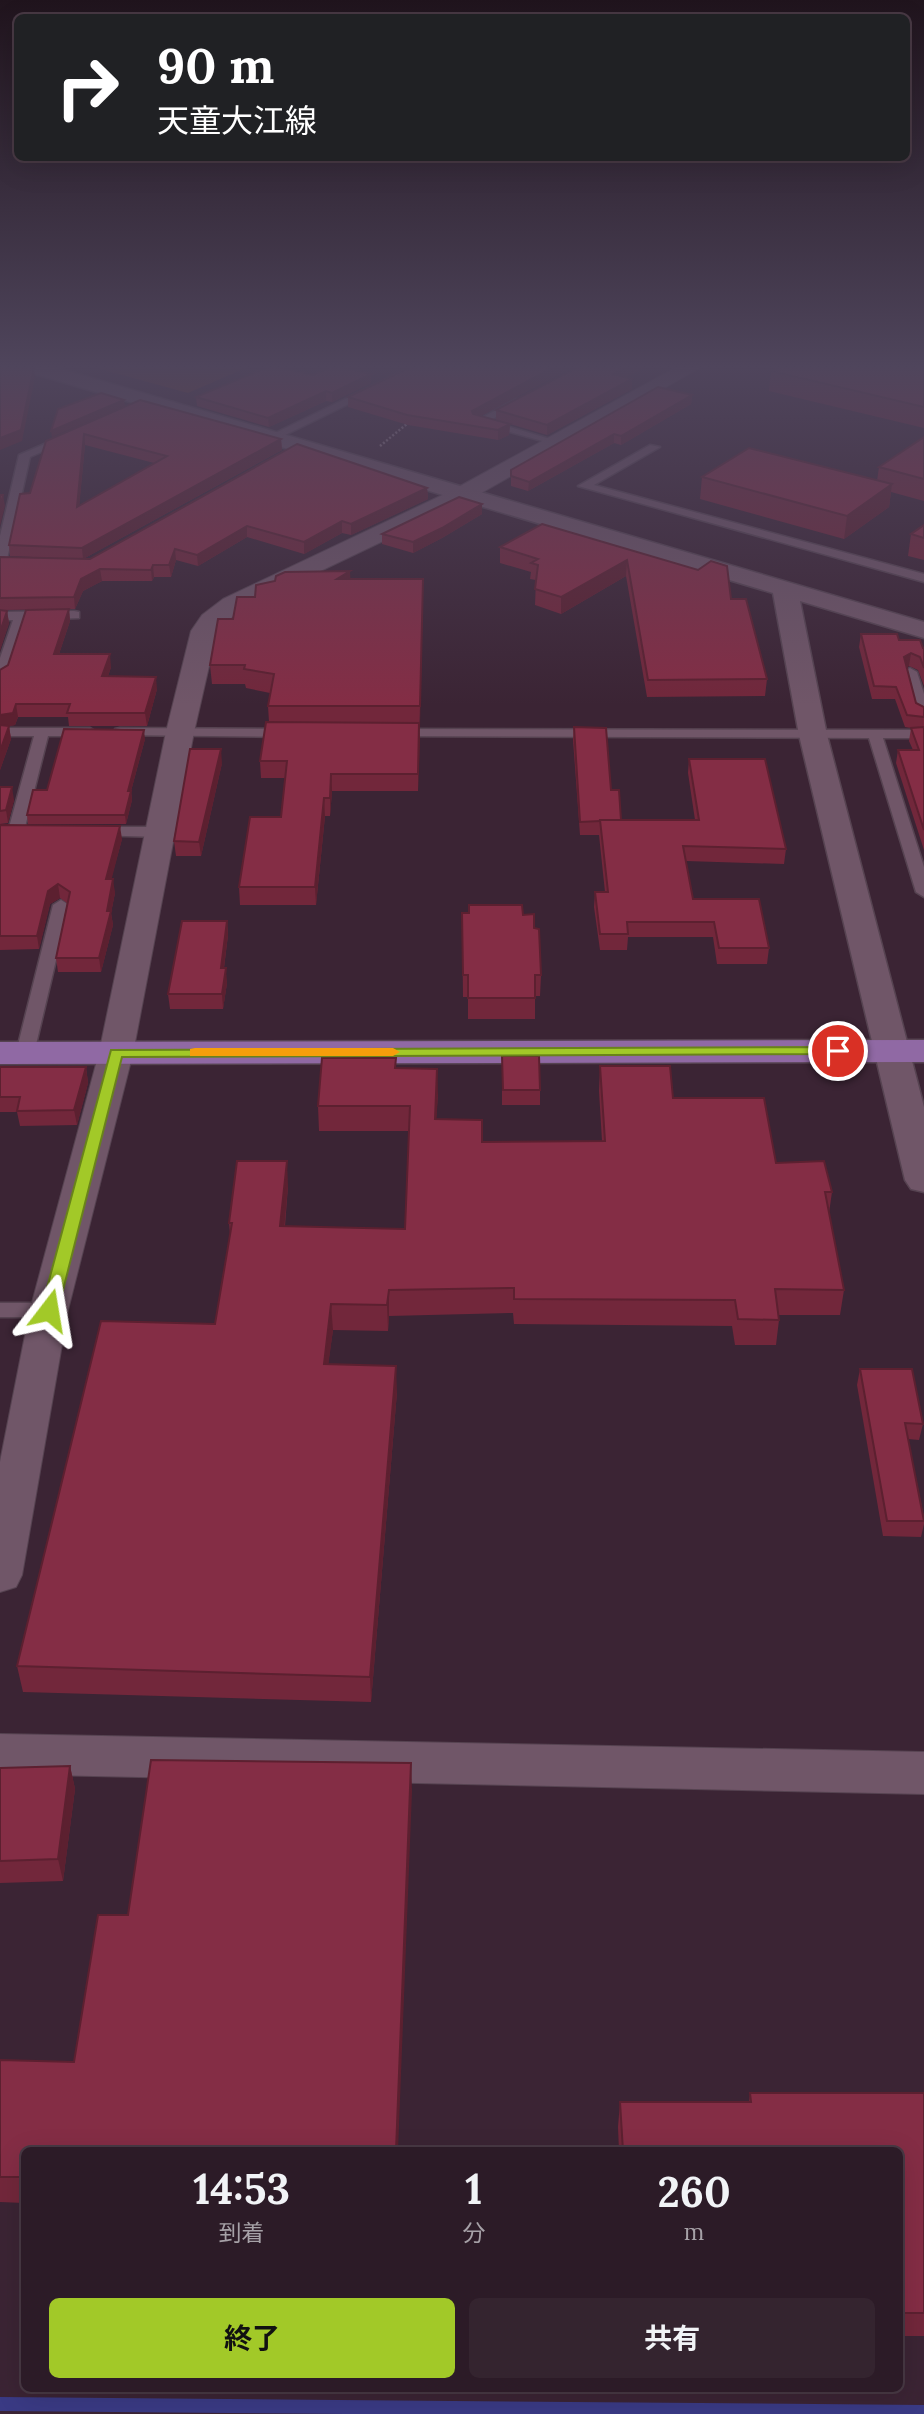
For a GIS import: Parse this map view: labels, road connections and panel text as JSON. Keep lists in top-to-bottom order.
{
  "page": {
    "turn": ["90 m", "天童大江線"],
    "eta": [
      "14:53",
      "到着",
      "1",
      "分",
      "260",
      "m"
    ],
    "buttons": ["終了", "共有"]
  }
}
